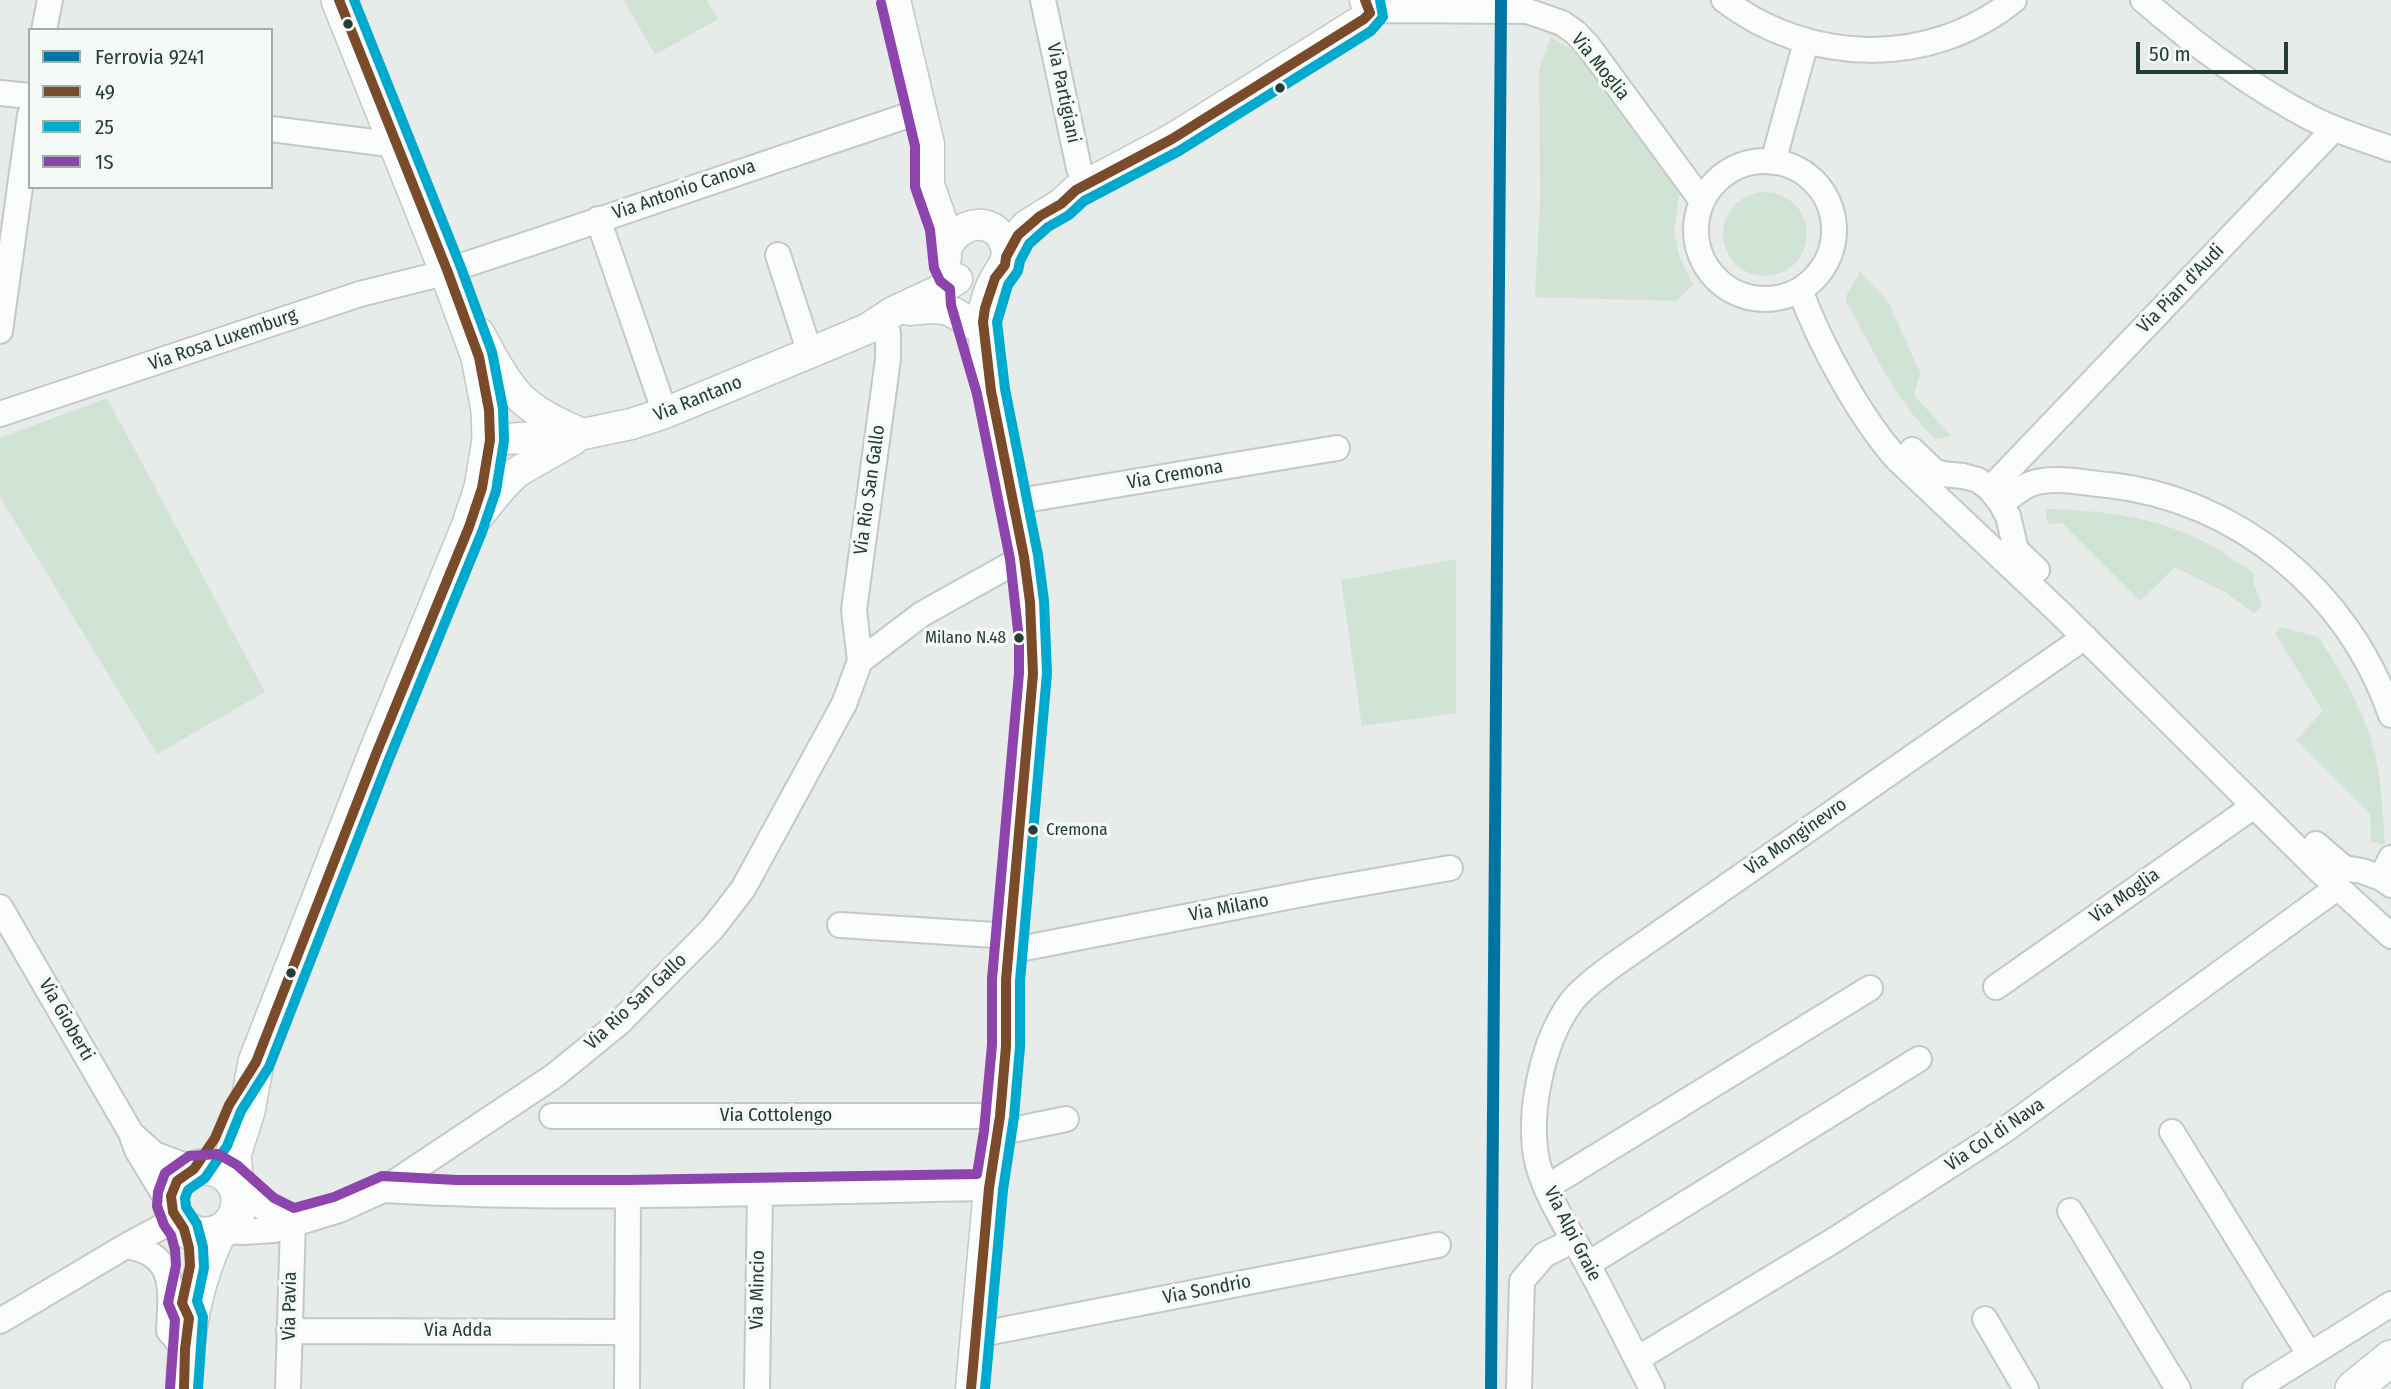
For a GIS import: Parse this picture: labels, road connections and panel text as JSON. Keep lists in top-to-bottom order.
{
  "streets": {
    "street": [
      "Via Moglia",
      "Via Partigiani",
      "Via Antonio Canova",
      "Via Pian d'Audi",
      "Via Rosa Luxemburg",
      "Via Rantano",
      "Via Cremona",
      "Via Rio San Gallo",
      "Via Monginevro",
      "Via Milano",
      "Via Gioberti",
      "Via Cottolengo",
      "Via Col di Nava",
      "Via Alpi Graie",
      "Via Mincio",
      "Via Sondrio",
      "Via Pavia",
      "Via Adda"
    ]
  },
  "crossings": [
    ["Via Antonio Canova", "Via Rosa Luxemburg"],
    ["Via Rantano", "Via Rio San Gallo"],
    ["Via Rio San Gallo", "Via Pavia"],
    ["Via Monginevro", "Via Alpi Graie"],
    ["Via Col di Nava", "Via Alpi Graie"],
    ["Via Pavia", "Via Adda"]
  ],
  "places": ["Milano N.48", "Cremona"],
  "lines": [
    "rail line 9241",
    "transit line 49",
    "transit line 25",
    "transit line 1S"
  ],
  "legend": [
    "Ferrovia 9241",
    "49",
    "25",
    "1S"
  ],
  "scale_bar": "50 m"
}
